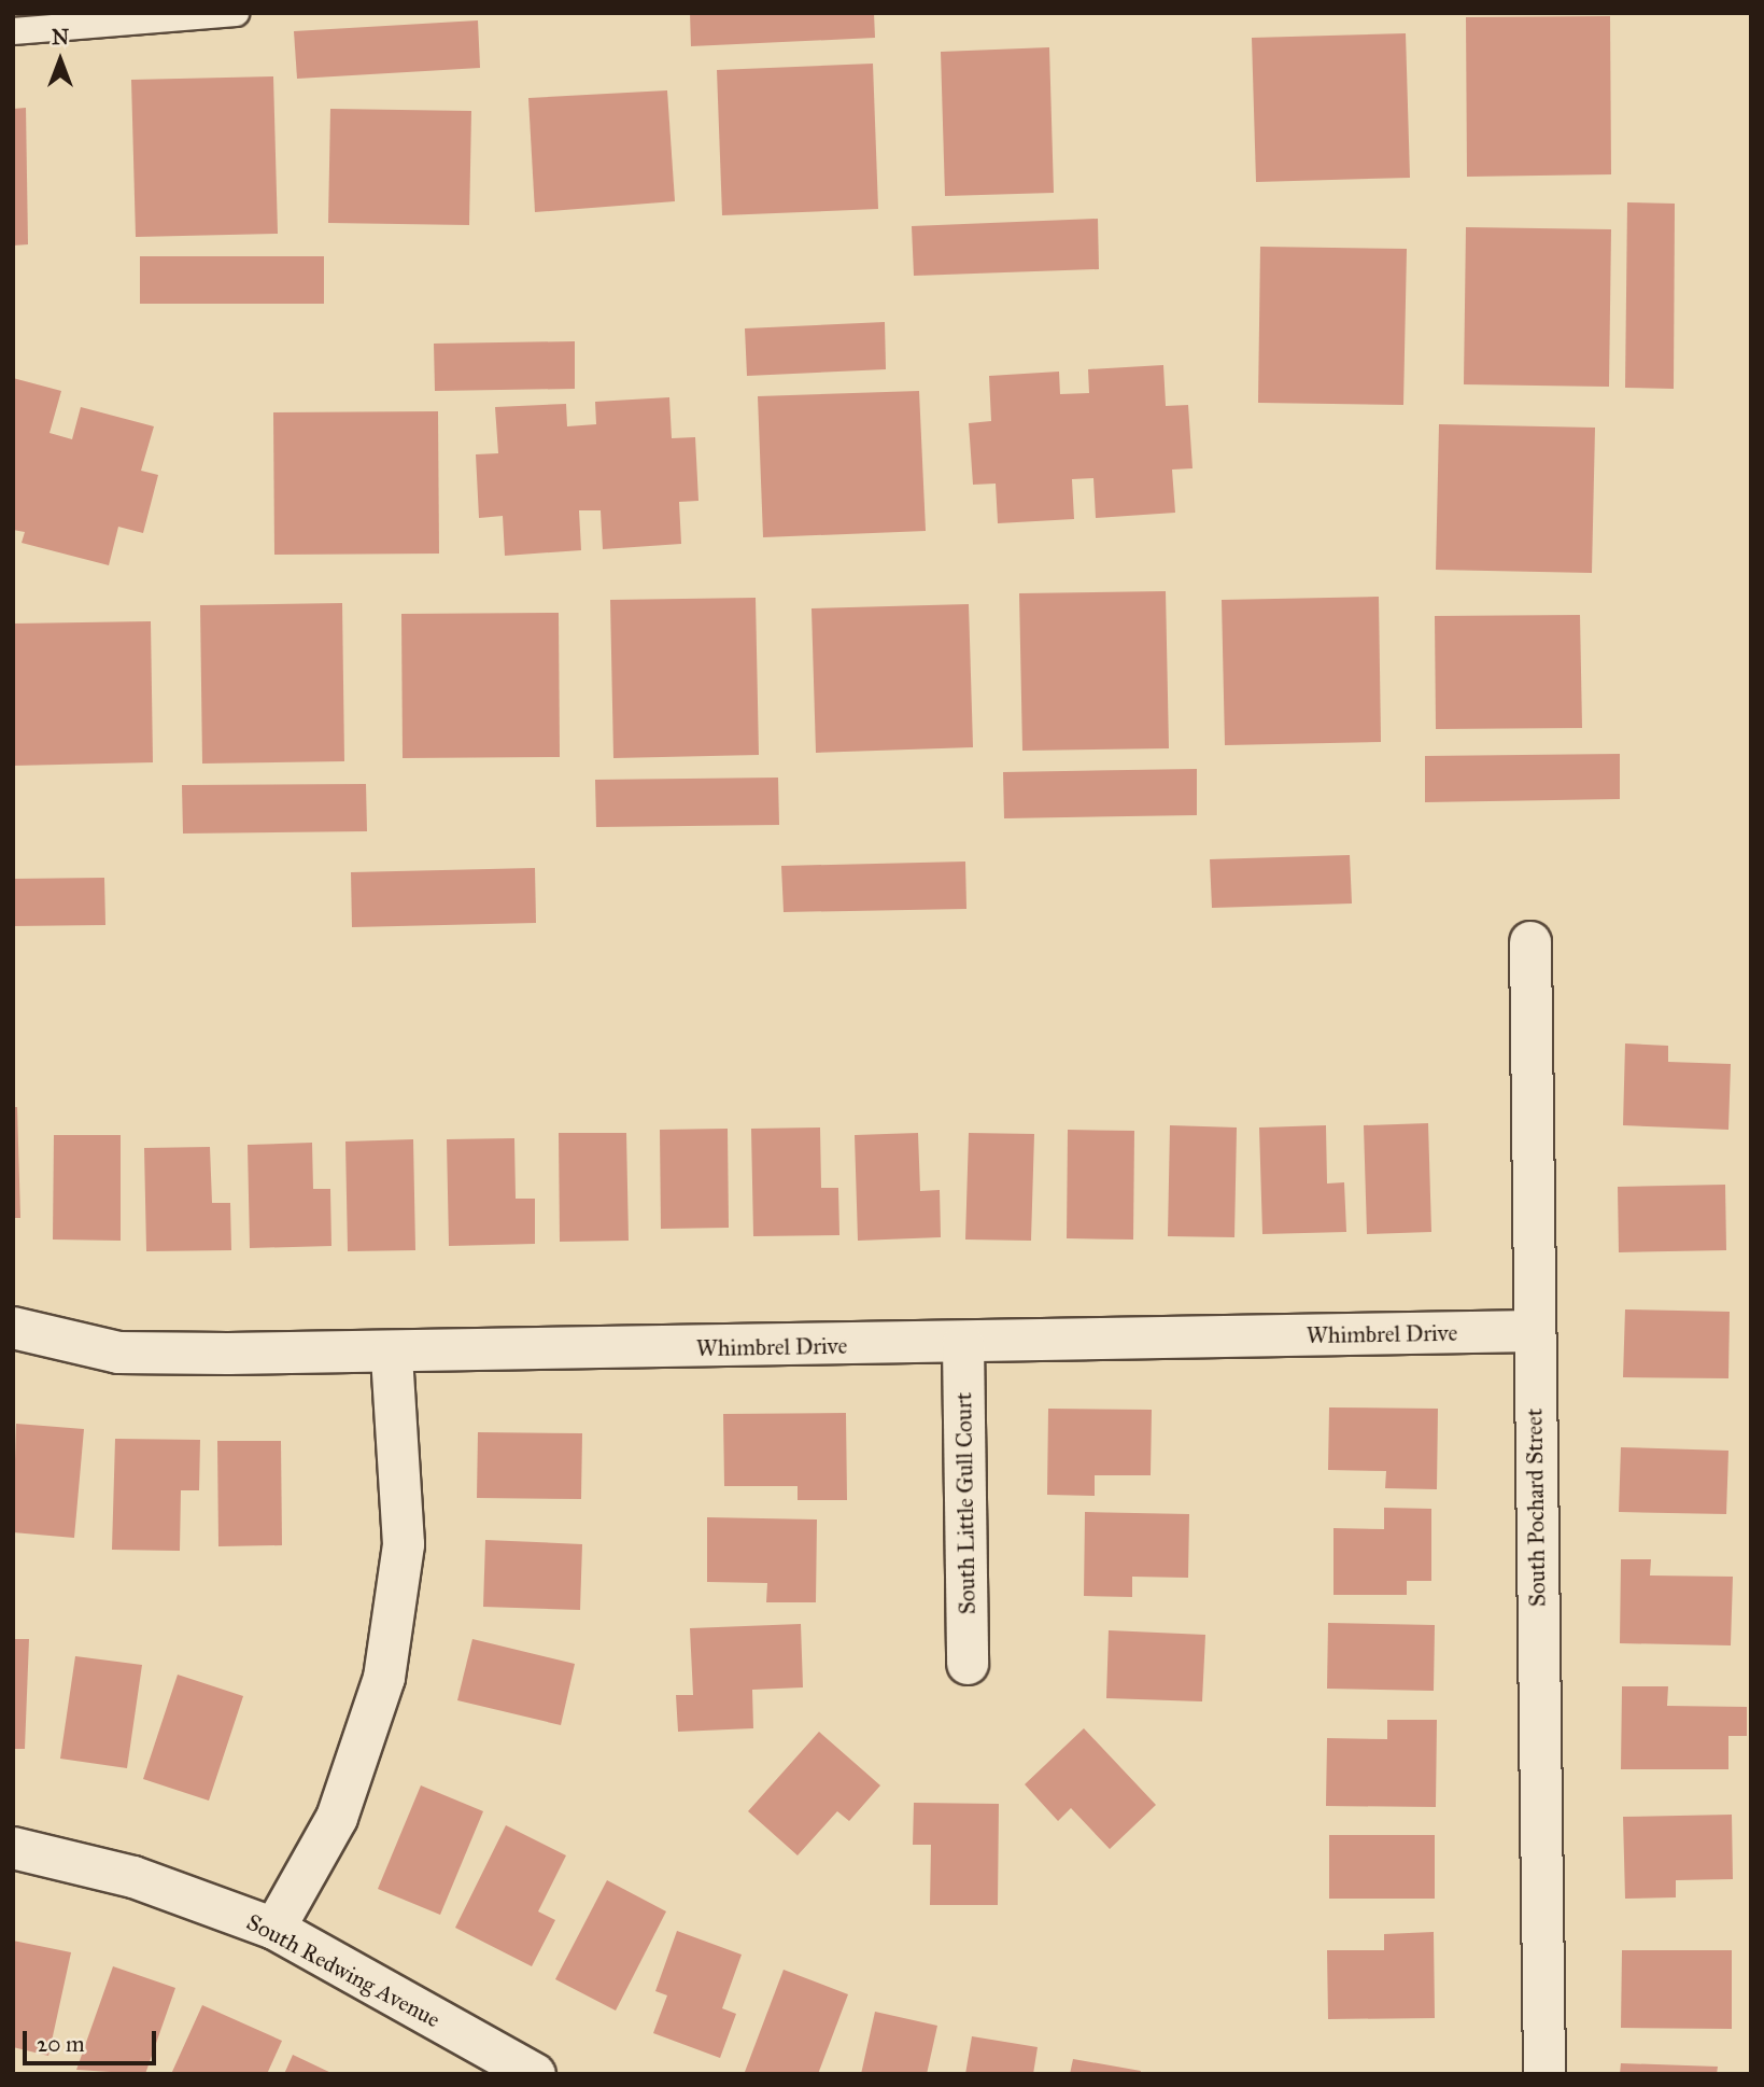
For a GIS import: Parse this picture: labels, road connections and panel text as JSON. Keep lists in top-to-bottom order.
{
  "streets": {
    "street": [
      "Whimbrel Drive",
      "South Little Gull Court",
      "South Pochard Street",
      "South Redwing Avenue"
    ]
  },
  "crossings": [
    ["Whimbrel Drive", "South Little Gull Court"],
    ["Whimbrel Drive", "South Pochard Street"]
  ],
  "scale_bar": "20 m",
  "north": "top"
}
